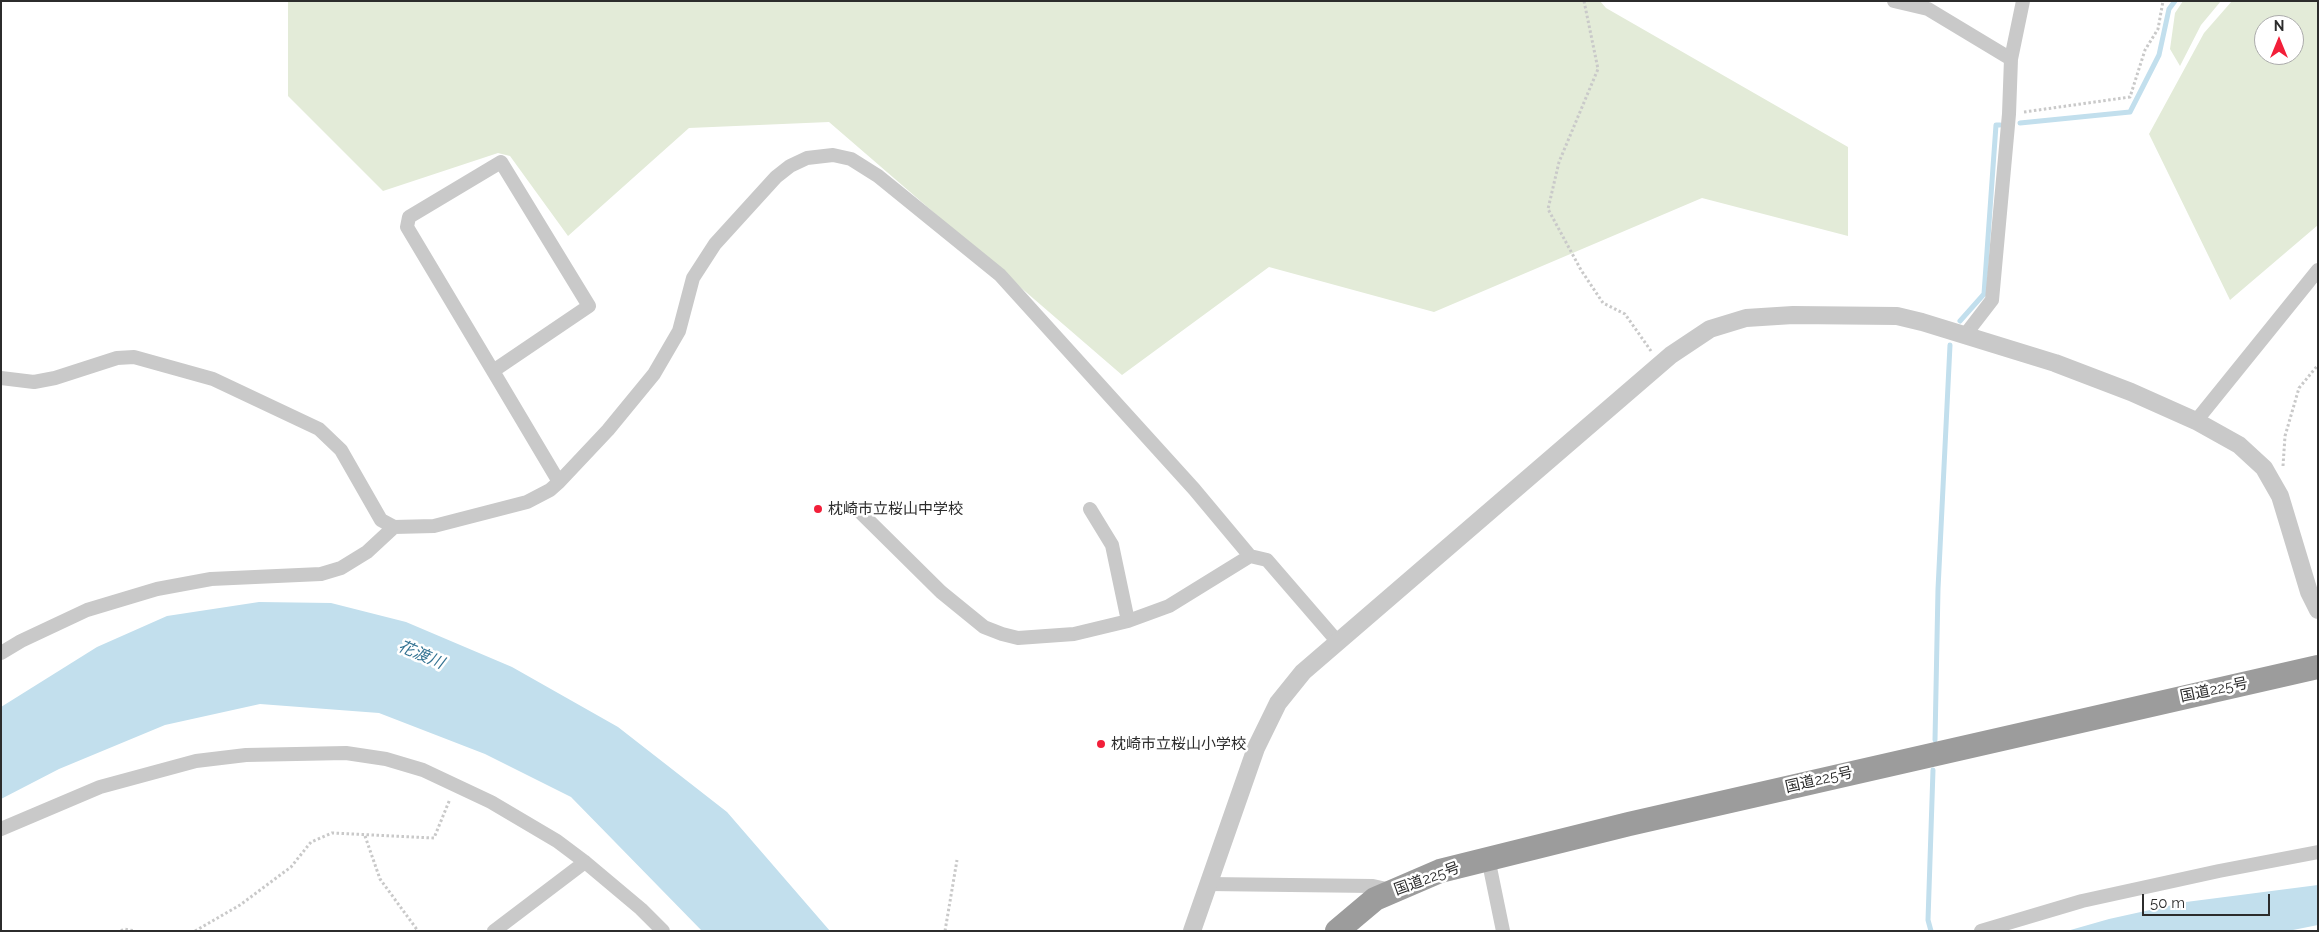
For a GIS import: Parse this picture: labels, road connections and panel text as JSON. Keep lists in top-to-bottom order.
{
  "streets": {
    "highway": ["国道225号"]
  },
  "water": ["花渡川"],
  "places": ["枕崎市立桜山中学校", "枕崎市立桜山小学校"],
  "scale_bar": "50 m",
  "north": "top"
}
